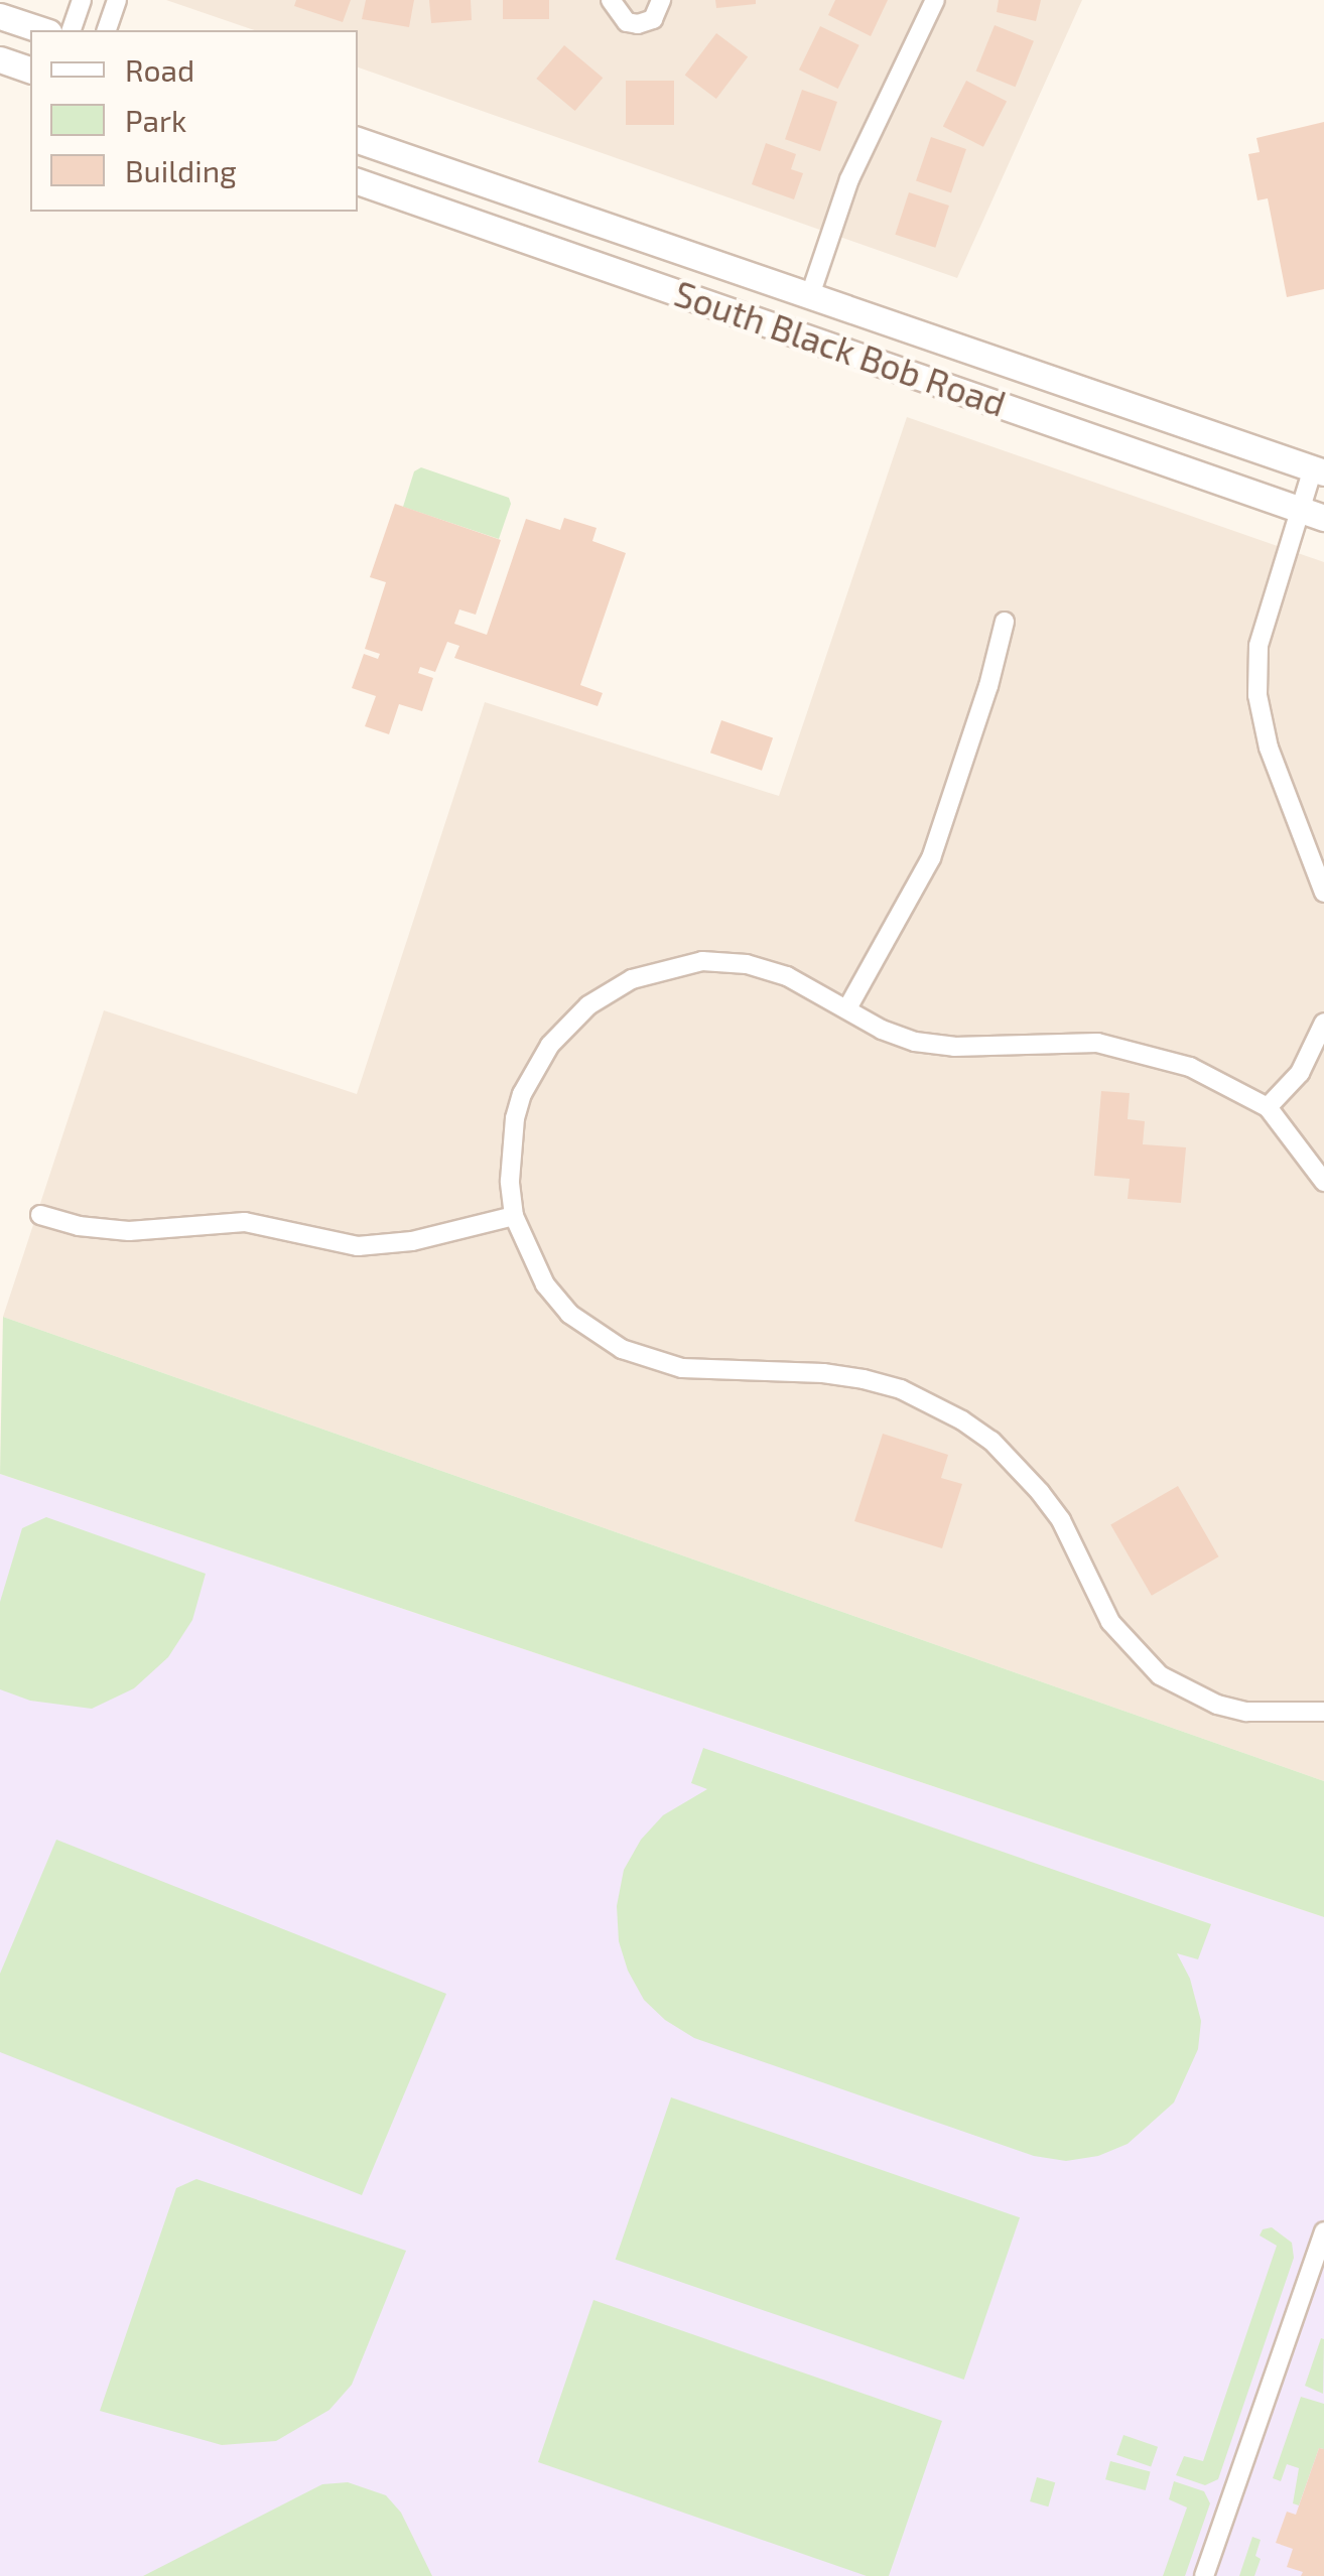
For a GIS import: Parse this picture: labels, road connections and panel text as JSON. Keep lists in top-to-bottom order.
{
  "streets": {
    "main road": ["South Black Bob Road"]
  },
  "legend": ["Road", "Park", "Building"]
}
